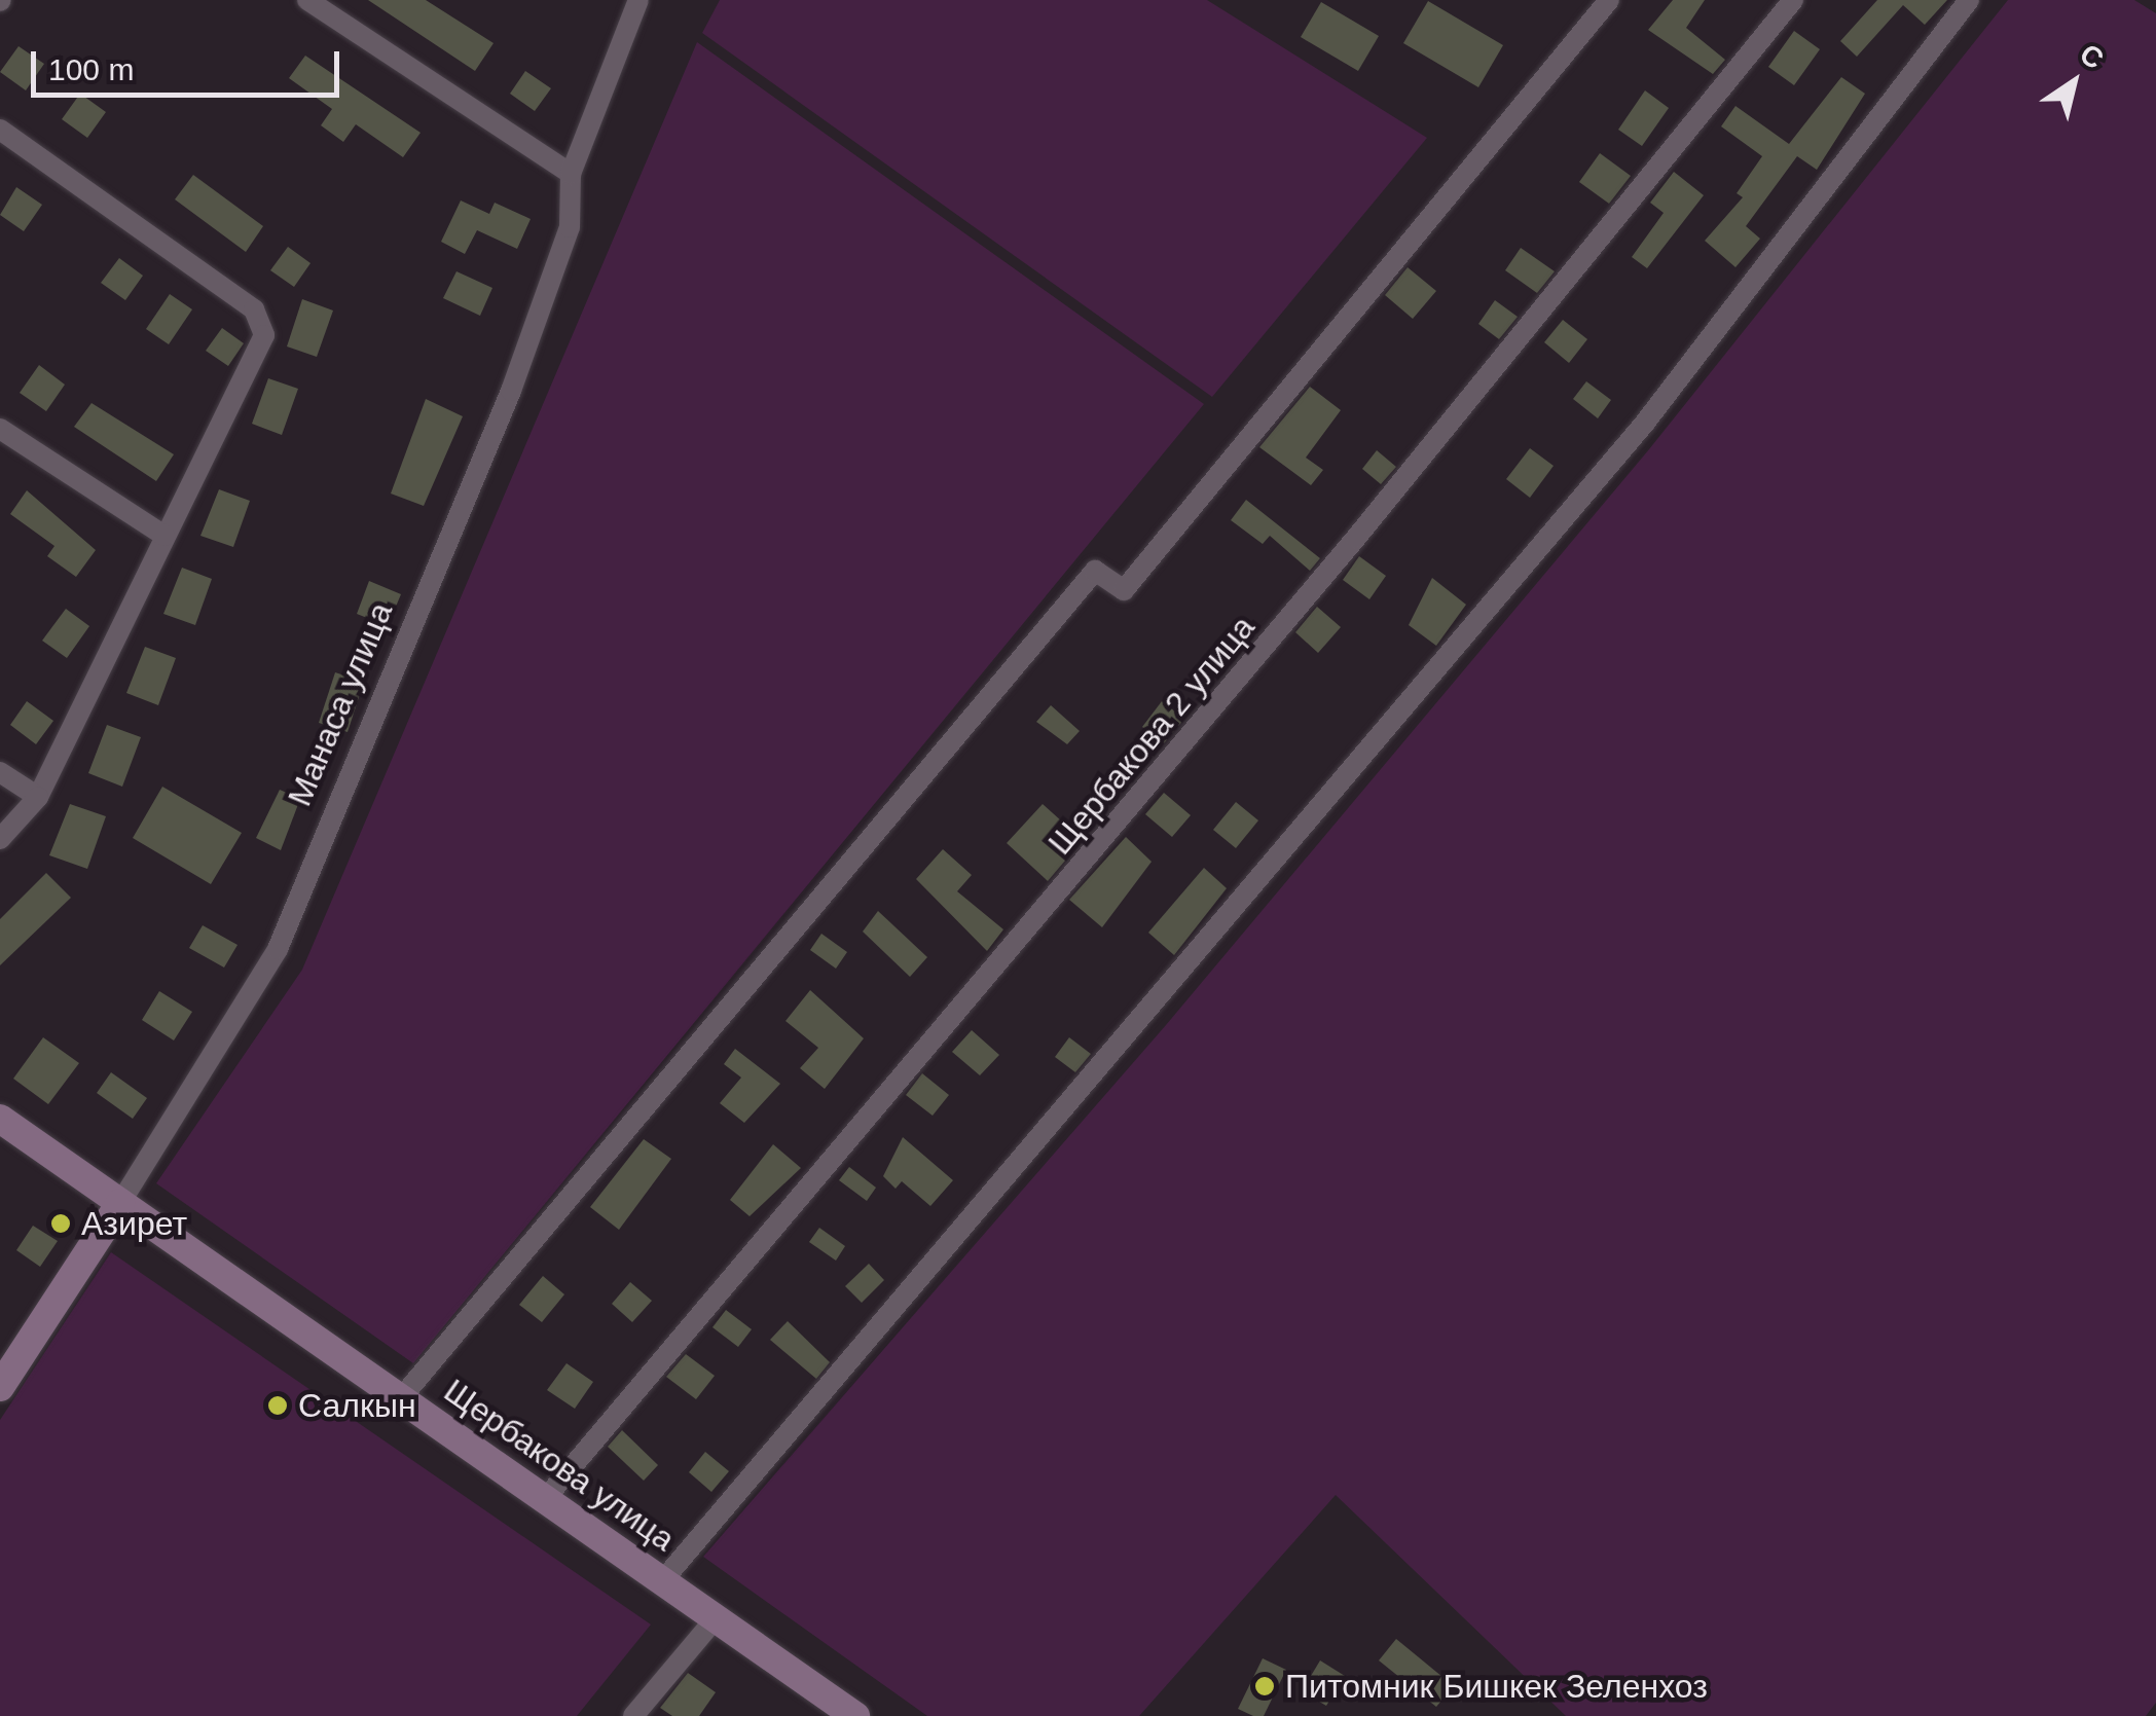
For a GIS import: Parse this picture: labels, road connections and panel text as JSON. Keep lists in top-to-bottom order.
{
  "streets": {
    "street": ["Манаса улица", "Щербакова 2 улица", "Щербакова улица"]
  },
  "crossings": [
    ["Манаса улица", "Щербакова улица"],
    ["Щербакова 2 улица", "Щербакова улица"]
  ],
  "places": ["Азирет", "Салкын", "Питомник Бишкек Зеленхоз"],
  "scale_bar": "100 m",
  "north": "top right"
}
